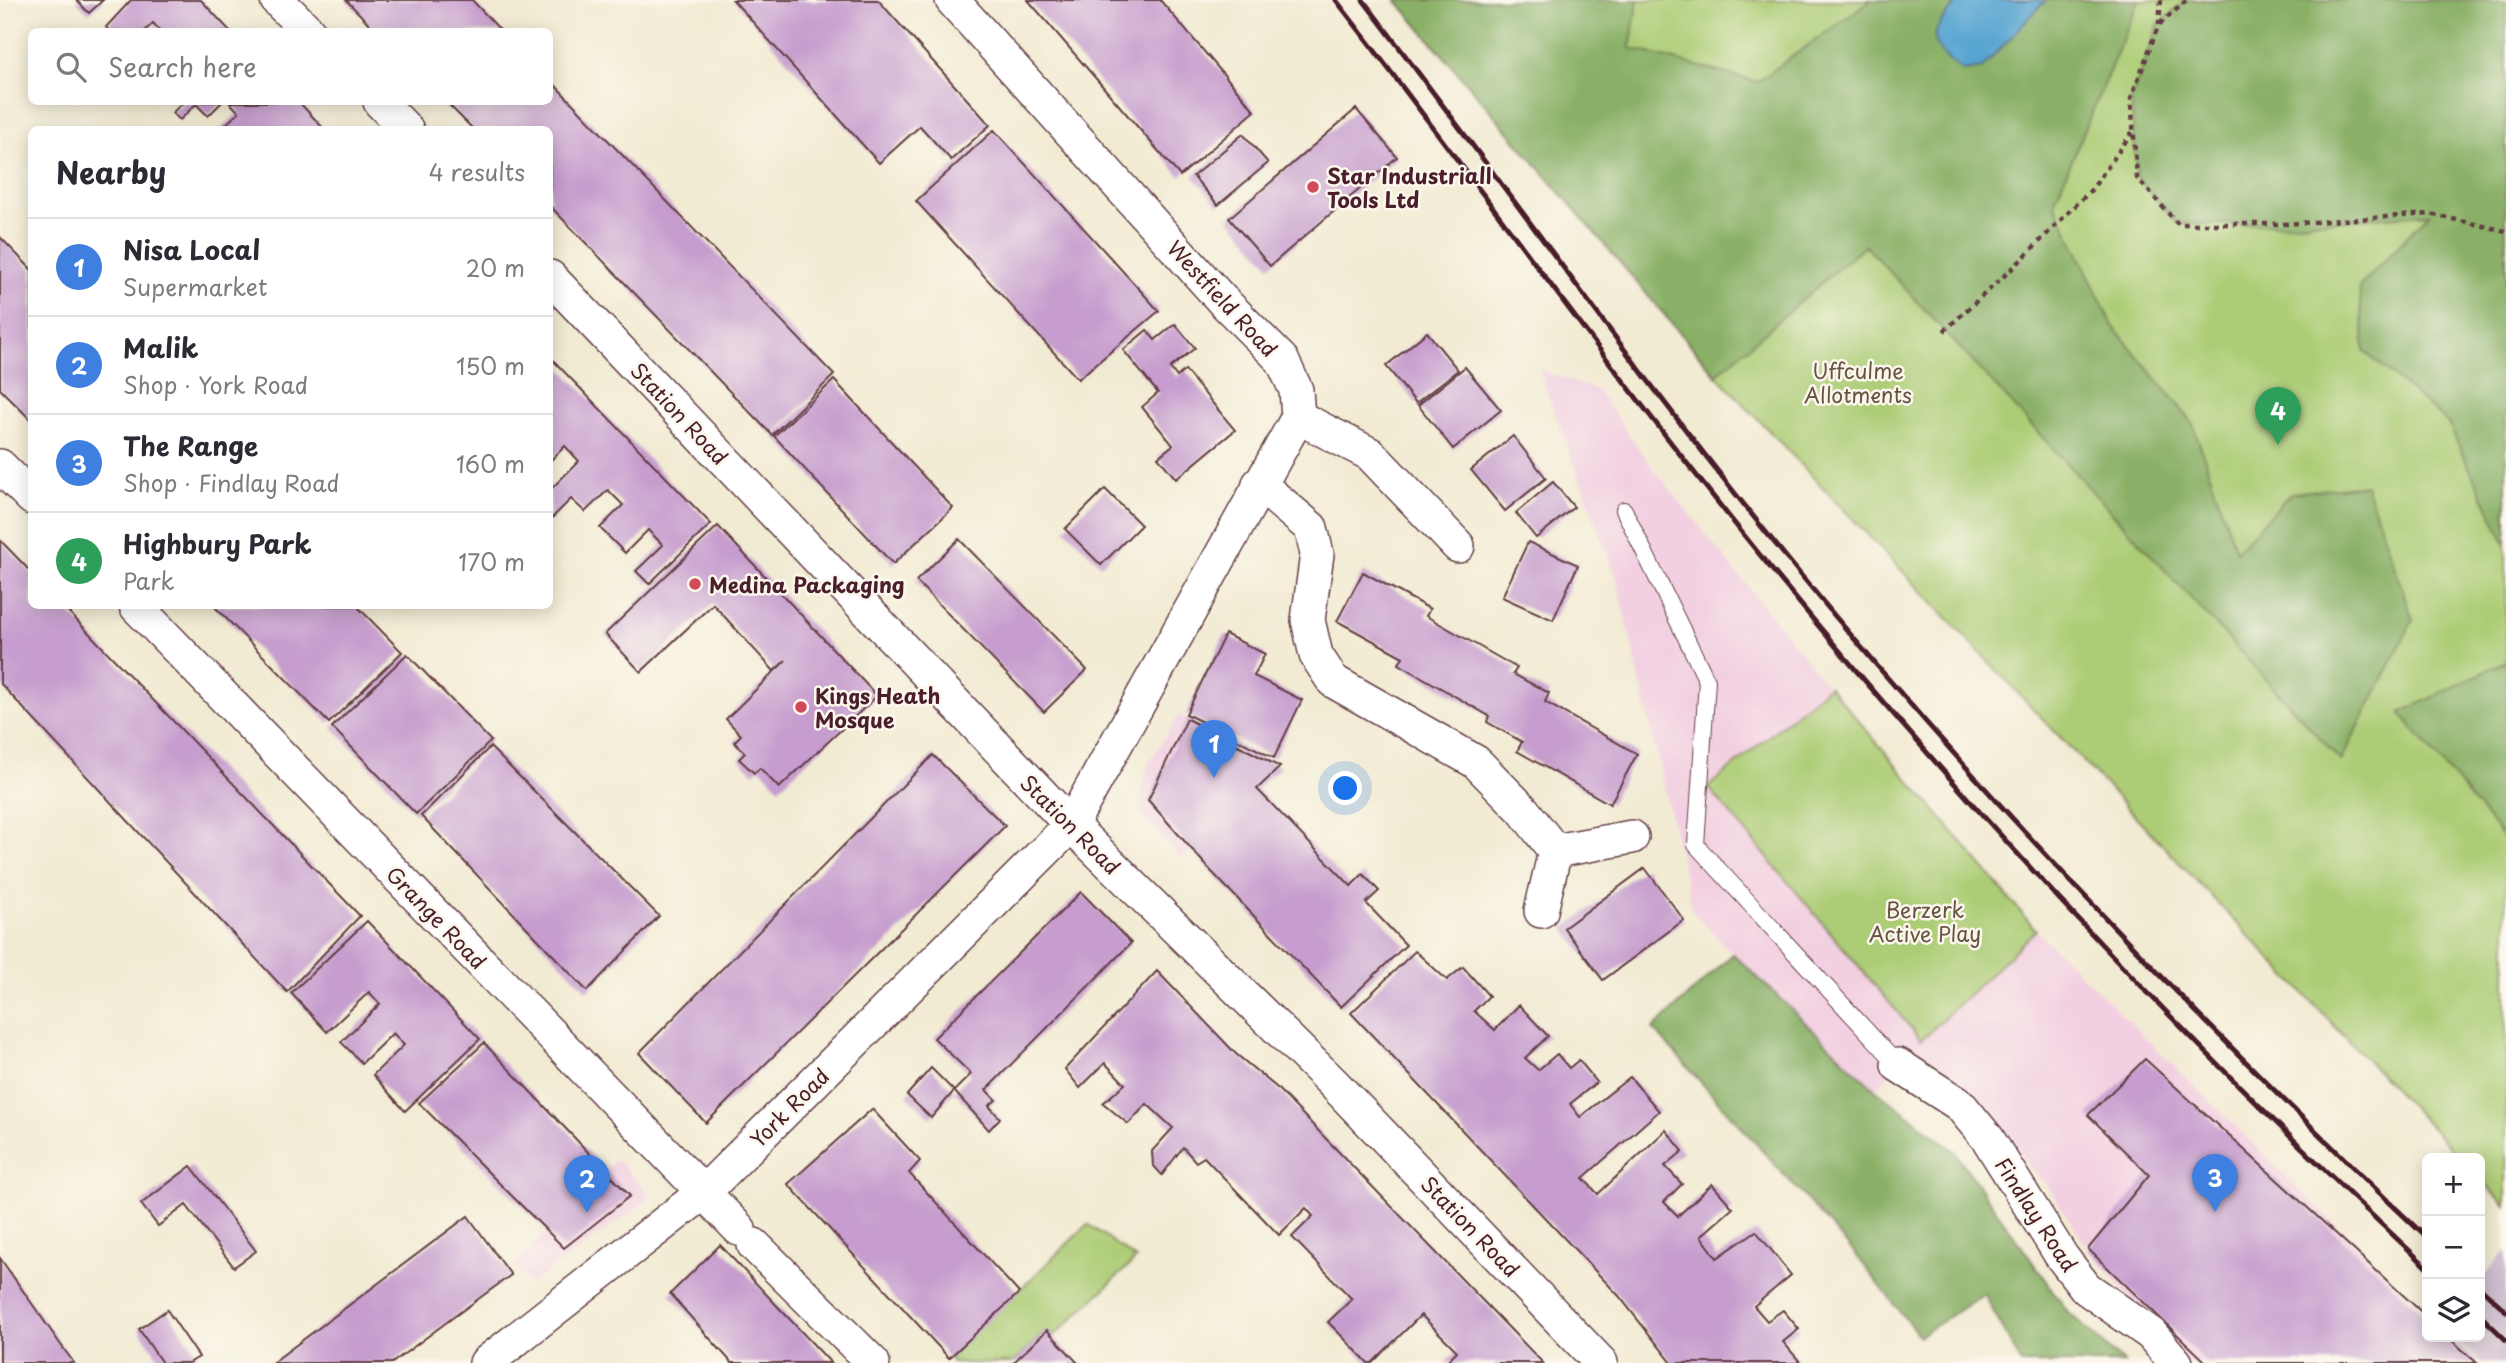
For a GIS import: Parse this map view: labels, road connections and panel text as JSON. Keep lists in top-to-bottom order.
{
  "streets": {
    "street": [
      "Westfield Road",
      "Station Road",
      "Grange Road",
      "York Road",
      "Findlay Road"
    ]
  },
  "crossings": [
    ["Station Road", "York Road"],
    ["Grange Road", "York Road"]
  ],
  "parks": ["Uffculme Allotments", "Berzerk Active Play"],
  "places": ["Star Industriall Tools Ltd", "Medina Packaging", "Kings Heath Mosque"],
  "page": {
    "search": "Search here",
    "heading": ["Nearby", "4 results"],
    "list": [
      {
        "mark": "1",
        "name": "Nisa Local",
        "note": "Supermarket",
        "value": "20 m"
      },
      {
        "mark": "2",
        "name": "Malik",
        "note": "Shop · York Road",
        "value": "150 m"
      },
      {
        "mark": "3",
        "name": "The Range",
        "note": "Shop · Findlay Road",
        "value": "160 m"
      },
      {
        "mark": "4",
        "name": "Highbury Park",
        "note": "Park",
        "value": "170 m"
      }
    ],
    "pins": [
      "4",
      "1",
      "3",
      "2"
    ],
    "map_buttons": ["+", "−"]
  }
}
